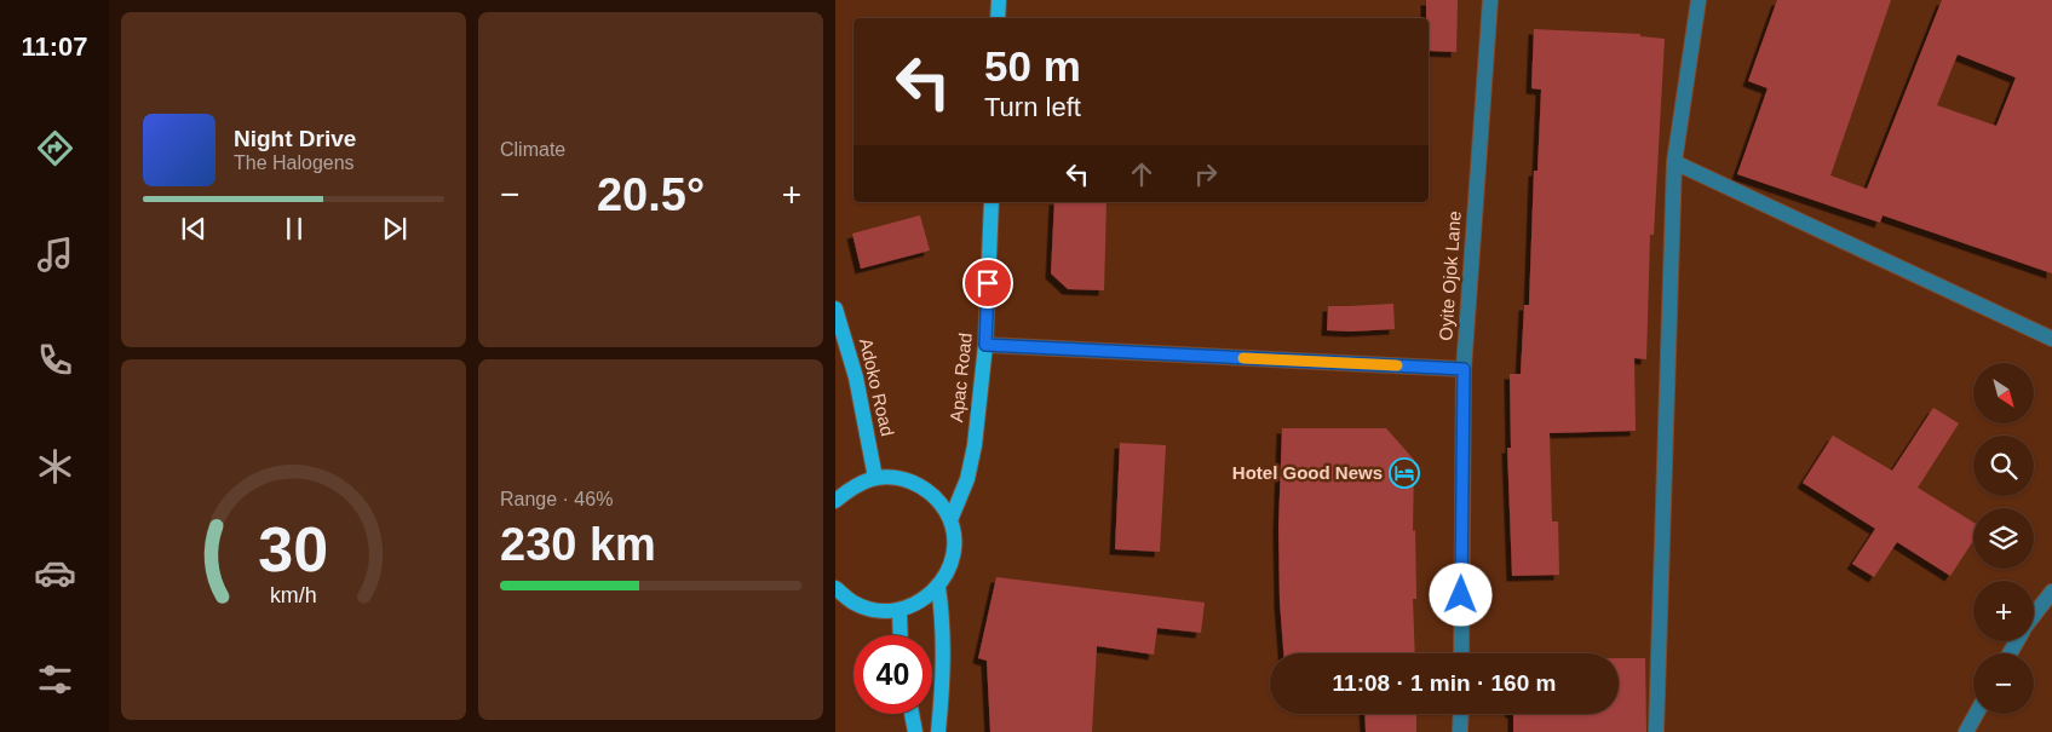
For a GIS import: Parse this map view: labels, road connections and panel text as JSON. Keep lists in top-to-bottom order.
{
  "streets": {
    "main road": ["Apac Road", "Adoko Road"],
    "street": ["Oyite Ojok Lane"]
  },
  "places": {
    "hotel": ["Hotel Good News"]
  },
  "north": "bottom right",
  "page": {
    "tabs": "11:07",
    "tile": [
      "Climate",
      ["Range · 46%", "230 km"]
    ],
    "turn": ["50 m", "Turn left"],
    "song": ["Night Drive", "The Halogens"],
    "heat": ["−", "20.5°", "+"],
    "map_buttons": ["+", "−"],
    "limit": "40",
    "trip": "11:08 · 1 min · 160 m",
    "gauge": ["30", "km/h"]
  }
}
